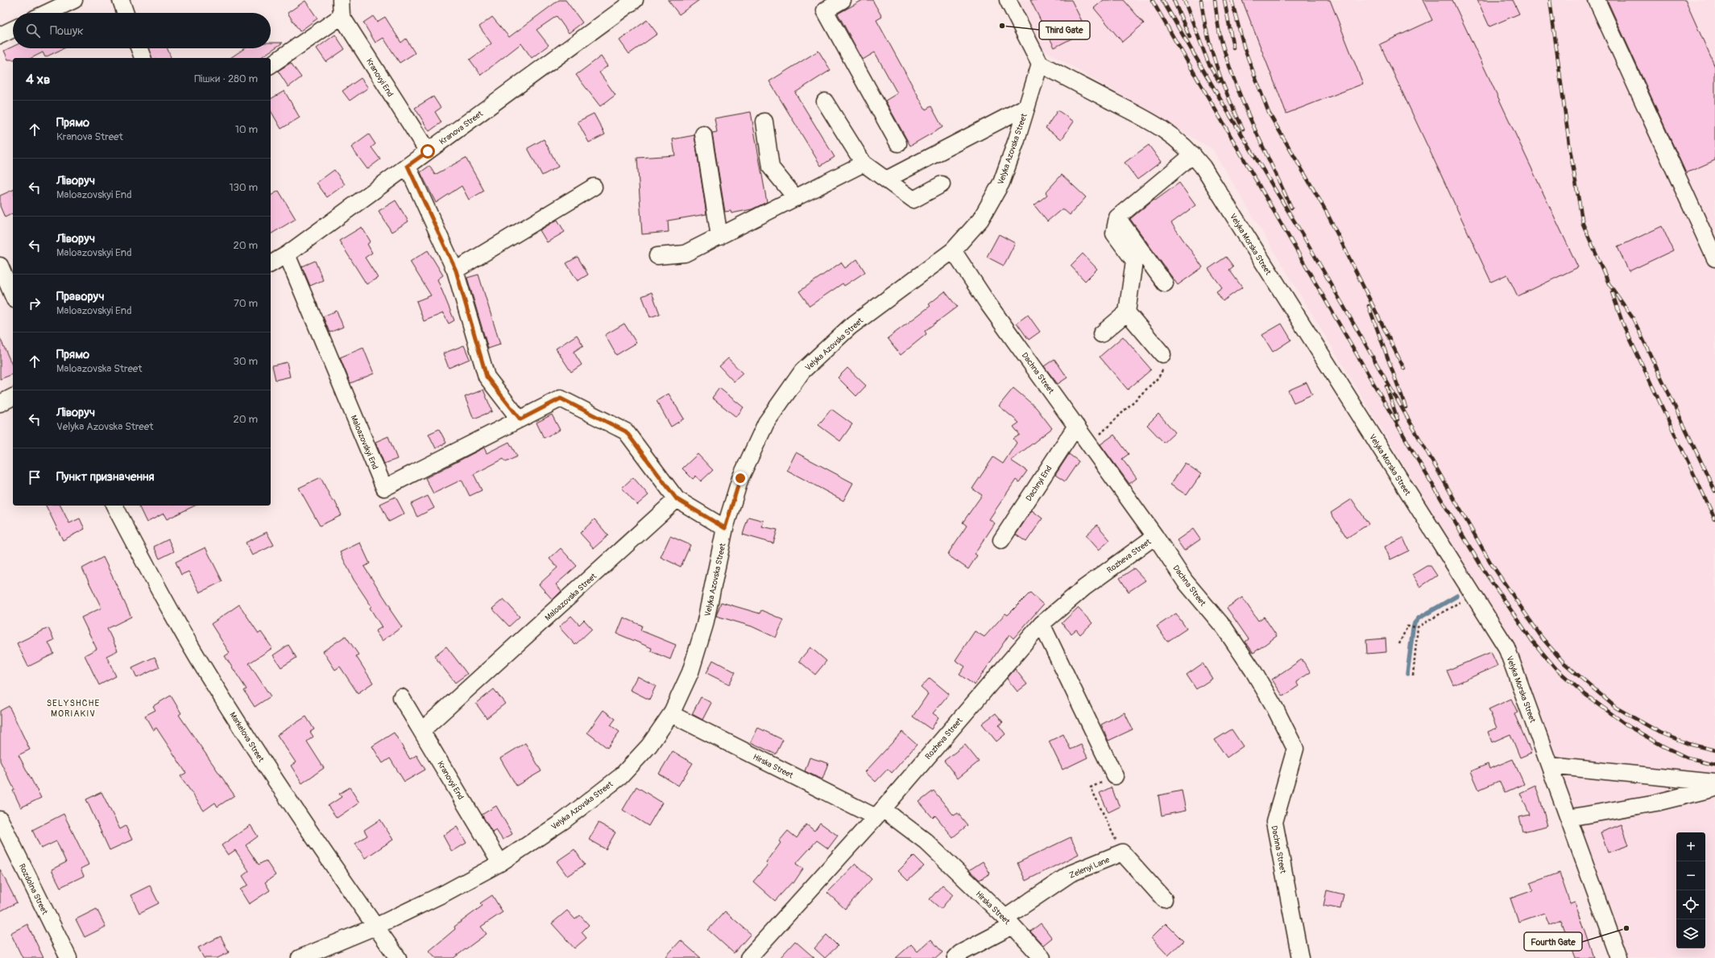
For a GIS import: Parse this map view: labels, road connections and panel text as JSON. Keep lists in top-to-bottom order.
{
  "streets": {
    "street": [
      "Kranovyi End",
      "Kranova Street",
      "Velyka Azovska Street",
      "Velyka Morska Street",
      "Dachna Street",
      "Maloazovskyi End",
      "Dachnyi End",
      "Rozheva Street",
      "Maloazovska Street",
      "Markelova Street",
      "Hirska Street",
      "Zelenyi Lane",
      "Rozdolna Street"
    ]
  },
  "crossings": [
    ["Kranovyi End", "Kranova Street"],
    ["Kranovyi End", "Velyka Azovska Street"],
    ["Kranovyi End", "Maloazovska Street"],
    ["Kranova Street", "Maloazovskyi End"],
    ["Velyka Azovska Street", "Velyka Morska Street"],
    ["Velyka Azovska Street", "Dachna Street"],
    ["Velyka Azovska Street", "Markelova Street"],
    ["Velyka Azovska Street", "Hirska Street"],
    ["Dachna Street", "Dachnyi End"],
    ["Dachna Street", "Rozheva Street"],
    ["Maloazovskyi End", "Maloazovska Street"],
    ["Rozheva Street", "Hirska Street"],
    ["Hirska Street", "Zelenyi Lane"]
  ],
  "districts": ["SELYSHCHE MORIAKIV"],
  "places": ["Third Gate", "Fourth Gate"],
  "page": {
    "search": "Пошук",
    "heading": ["4 хв", "Пішки · 280 m"],
    "list": [
      ["Прямо", "Kranova Street", "10 m"],
      ["Ліворуч", "Maloazovskyi End", "130 m"],
      ["Ліворуч", "Maloazovskyi End", "20 m"],
      ["Праворуч", "Maloazovskyi End", "70 m"],
      ["Прямо", "Maloazovska Street", "30 m"],
      ["Ліворуч", "Velyka Azovska Street", "20 m"],
      "Пункт призначення"
    ],
    "map_buttons": ["+", "−"]
  }
}
